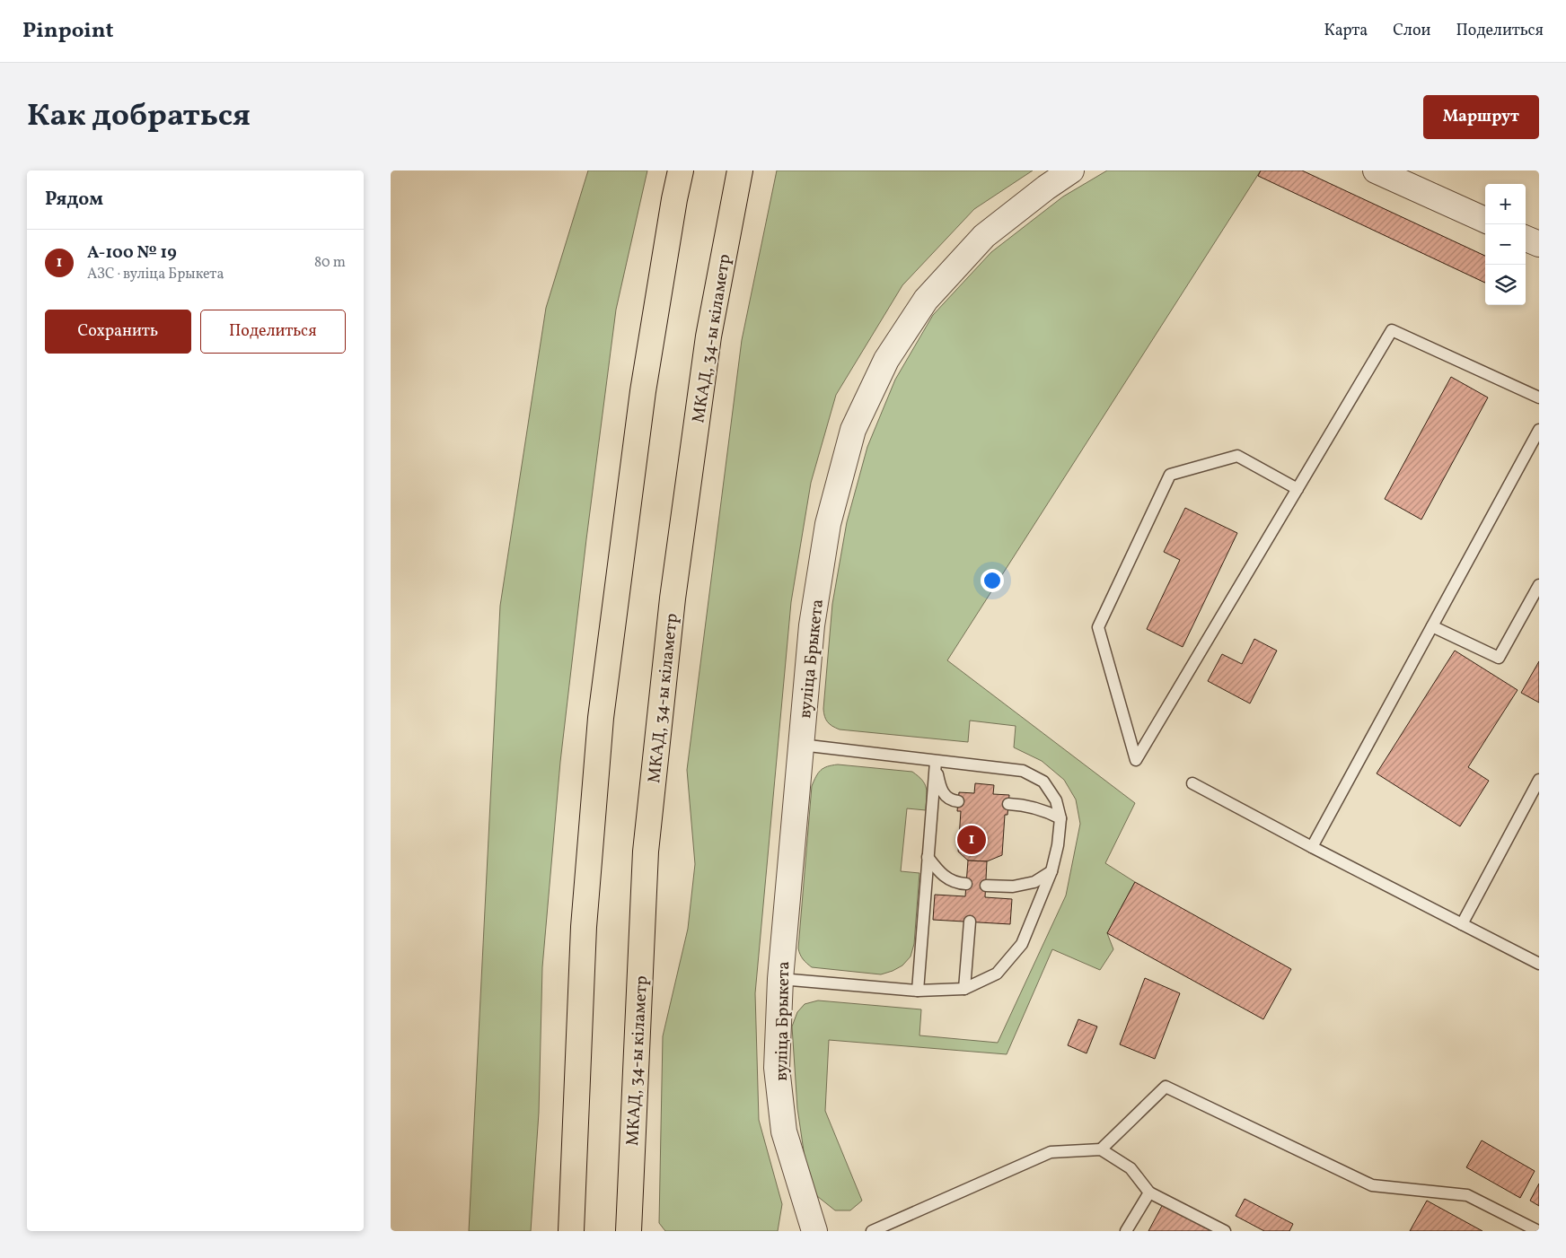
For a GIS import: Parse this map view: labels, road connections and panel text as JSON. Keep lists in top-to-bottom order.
{
  "streets": {
    "highway": ["МКАД, 34-ы кіламетр"],
    "street": ["вуліца Брыкета"]
  },
  "page": {
    "header": "Pinpoint",
    "nav": ["Карта", "Слои", "Поделиться"],
    "title": "Как добраться",
    "buttons": [
      "Маршрут",
      ["Сохранить", "Поделиться"]
    ],
    "heading": "Рядом",
    "map_buttons": ["+", "−"],
    "list": [
      {
        "mark": "1",
        "name": "А-100 № 19",
        "note": "АЗС · вуліца Брыкета",
        "value": "80 m"
      }
    ],
    "pins": "1"
  }
}
